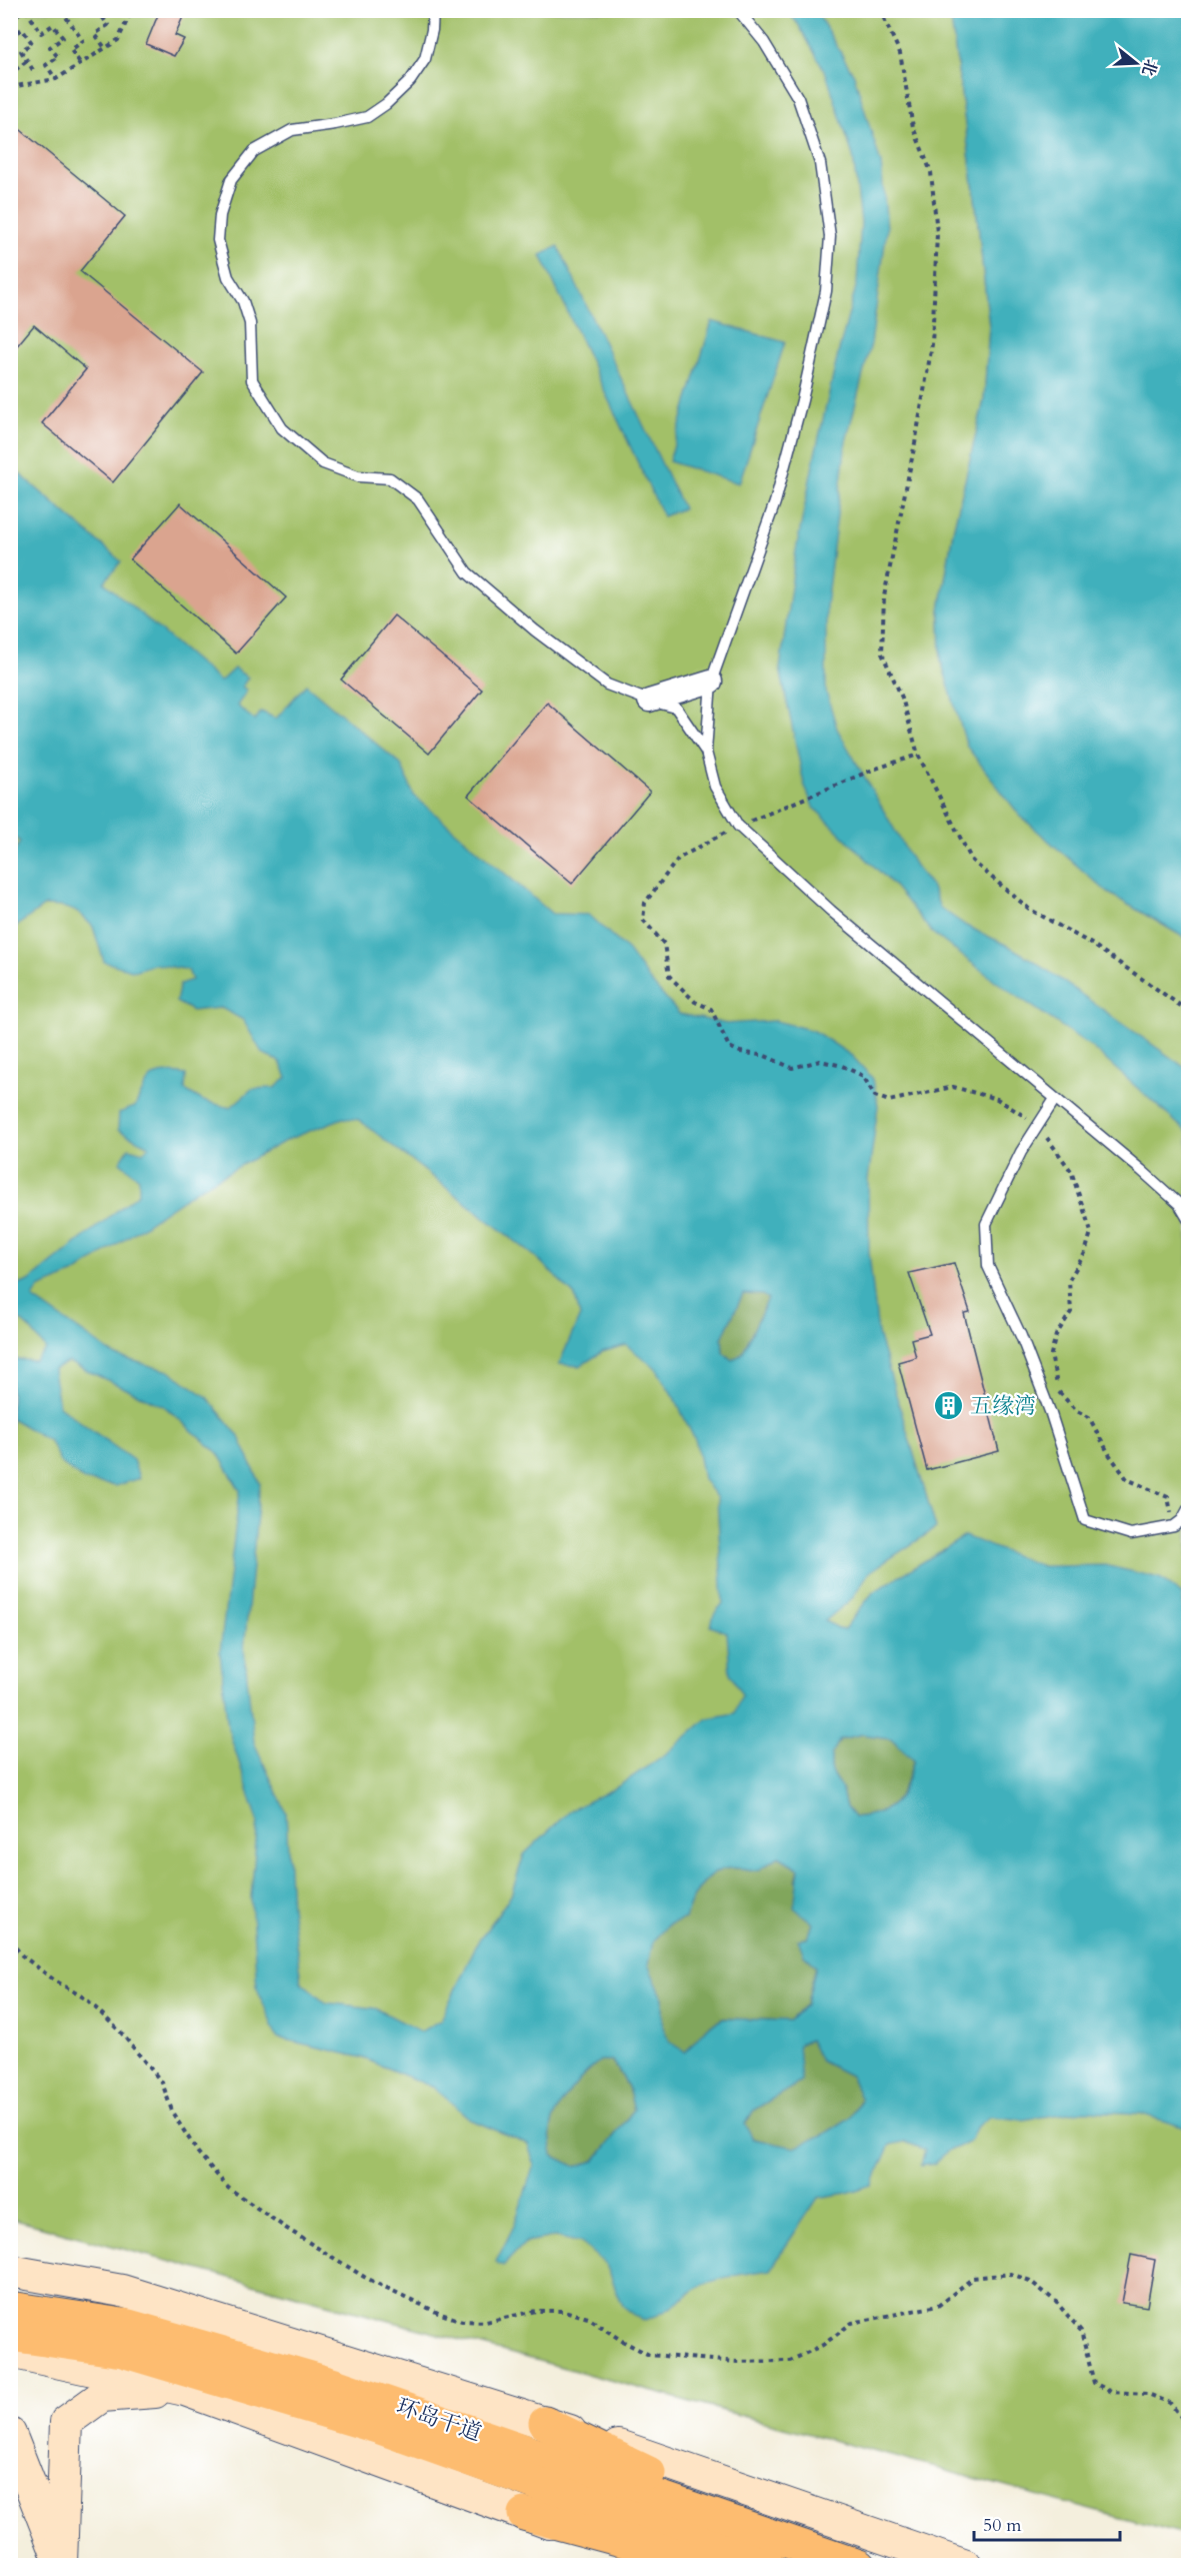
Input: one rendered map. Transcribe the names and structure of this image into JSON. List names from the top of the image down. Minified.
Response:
{"streets":{"highway":["环岛干道"]},"places":{"building":["五缘湾"]},"scale_bar":"50 m","north":"right"}
